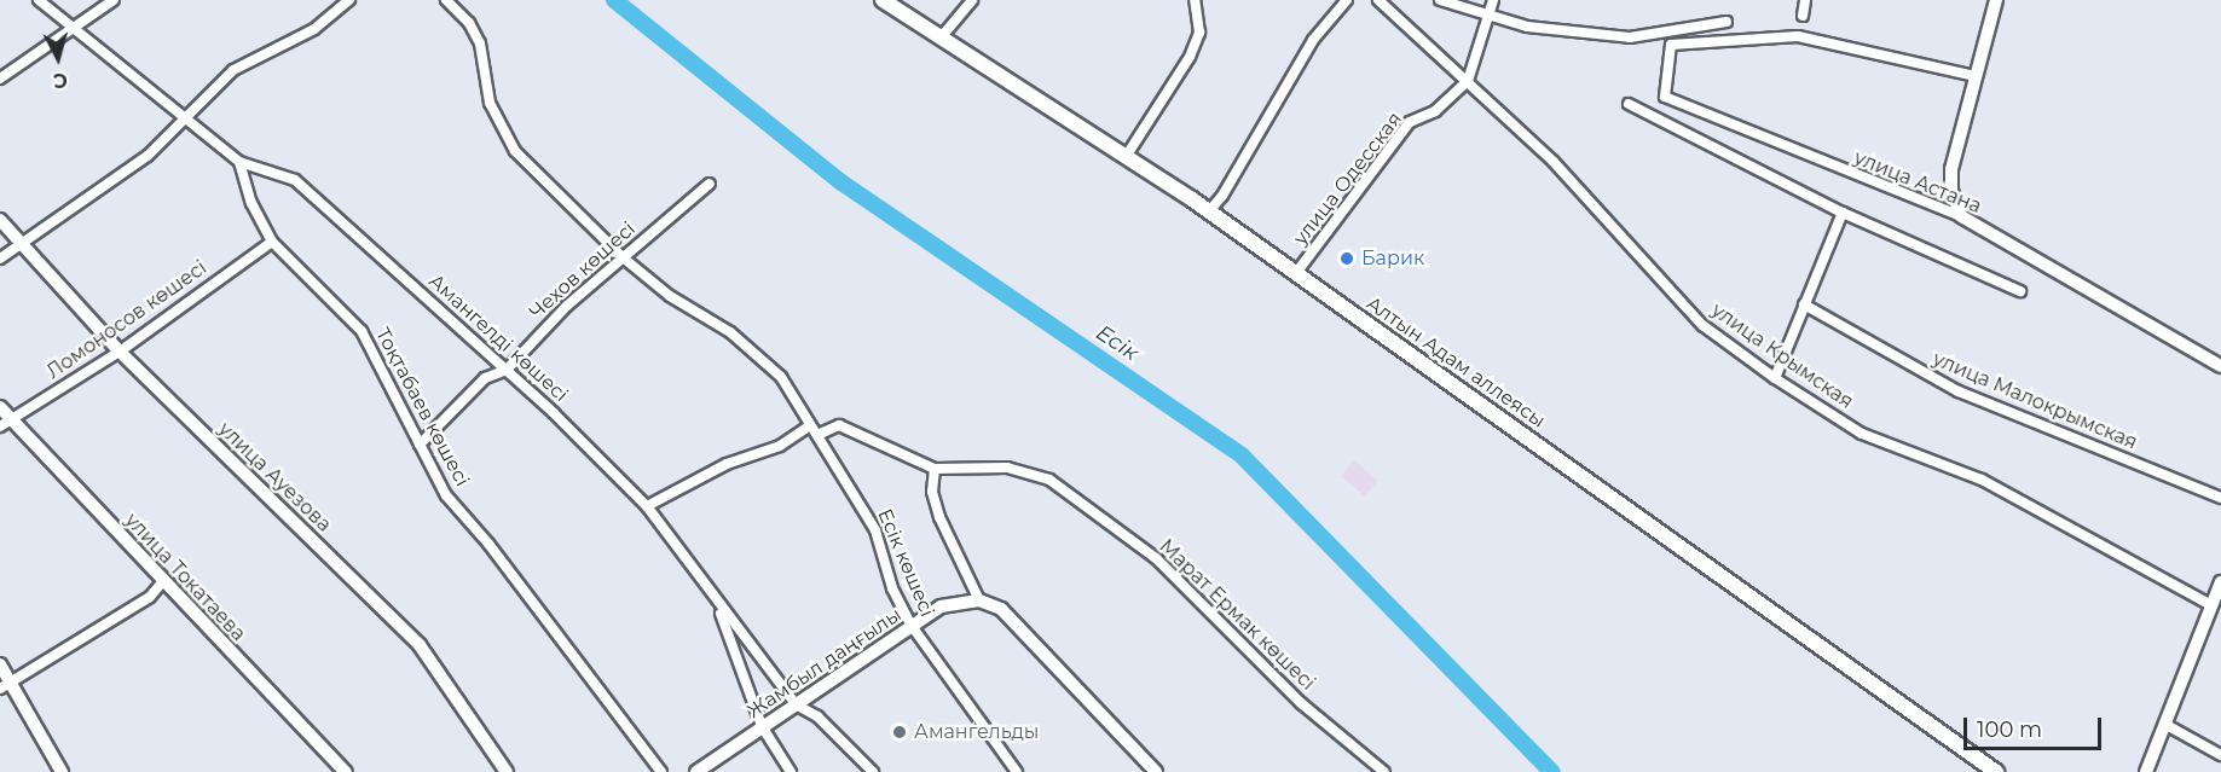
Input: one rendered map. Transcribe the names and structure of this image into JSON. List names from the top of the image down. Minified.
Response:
{"streets":{"main road":["Алтын Адам аллеясы"],"street":["улица Одесская","улица Астана","Чехов көшесі","Ломоносов көшесі","Амангелді көшесі","улица Крымская","улица Малокрымская","Тоқтабаев көшесі","улица Ауезова","Есік көшесі","улица Токатаева","Марат Ермак көшесі","Жамбыл даңғылы"]},"crossings":[["улица Одесская","улица Крымская"],["улица Одесская","Алтын Адам аллеясы"],["Чехов көшесі","Амангелді көшесі"],["Чехов көшесі","Тоқтабаев көшесі"],["Чехов көшесі","Есік көшесі"],["Ломоносов көшесі","Тоқтабаев көшесі"],["Ломоносов көшесі","улица Ауезова"],["Ломоносов көшесі","улица Токатаева"],["Амангелді көшесі","Тоқтабаев көшесі"],["Амангелді көшесі","Жамбыл даңғылы"],["Есік көшесі","Жамбыл даңғылы"]],"water":["Есік"],"places":["Барик","Амангельды"],"scale_bar":"100 m","north":"bottom"}
